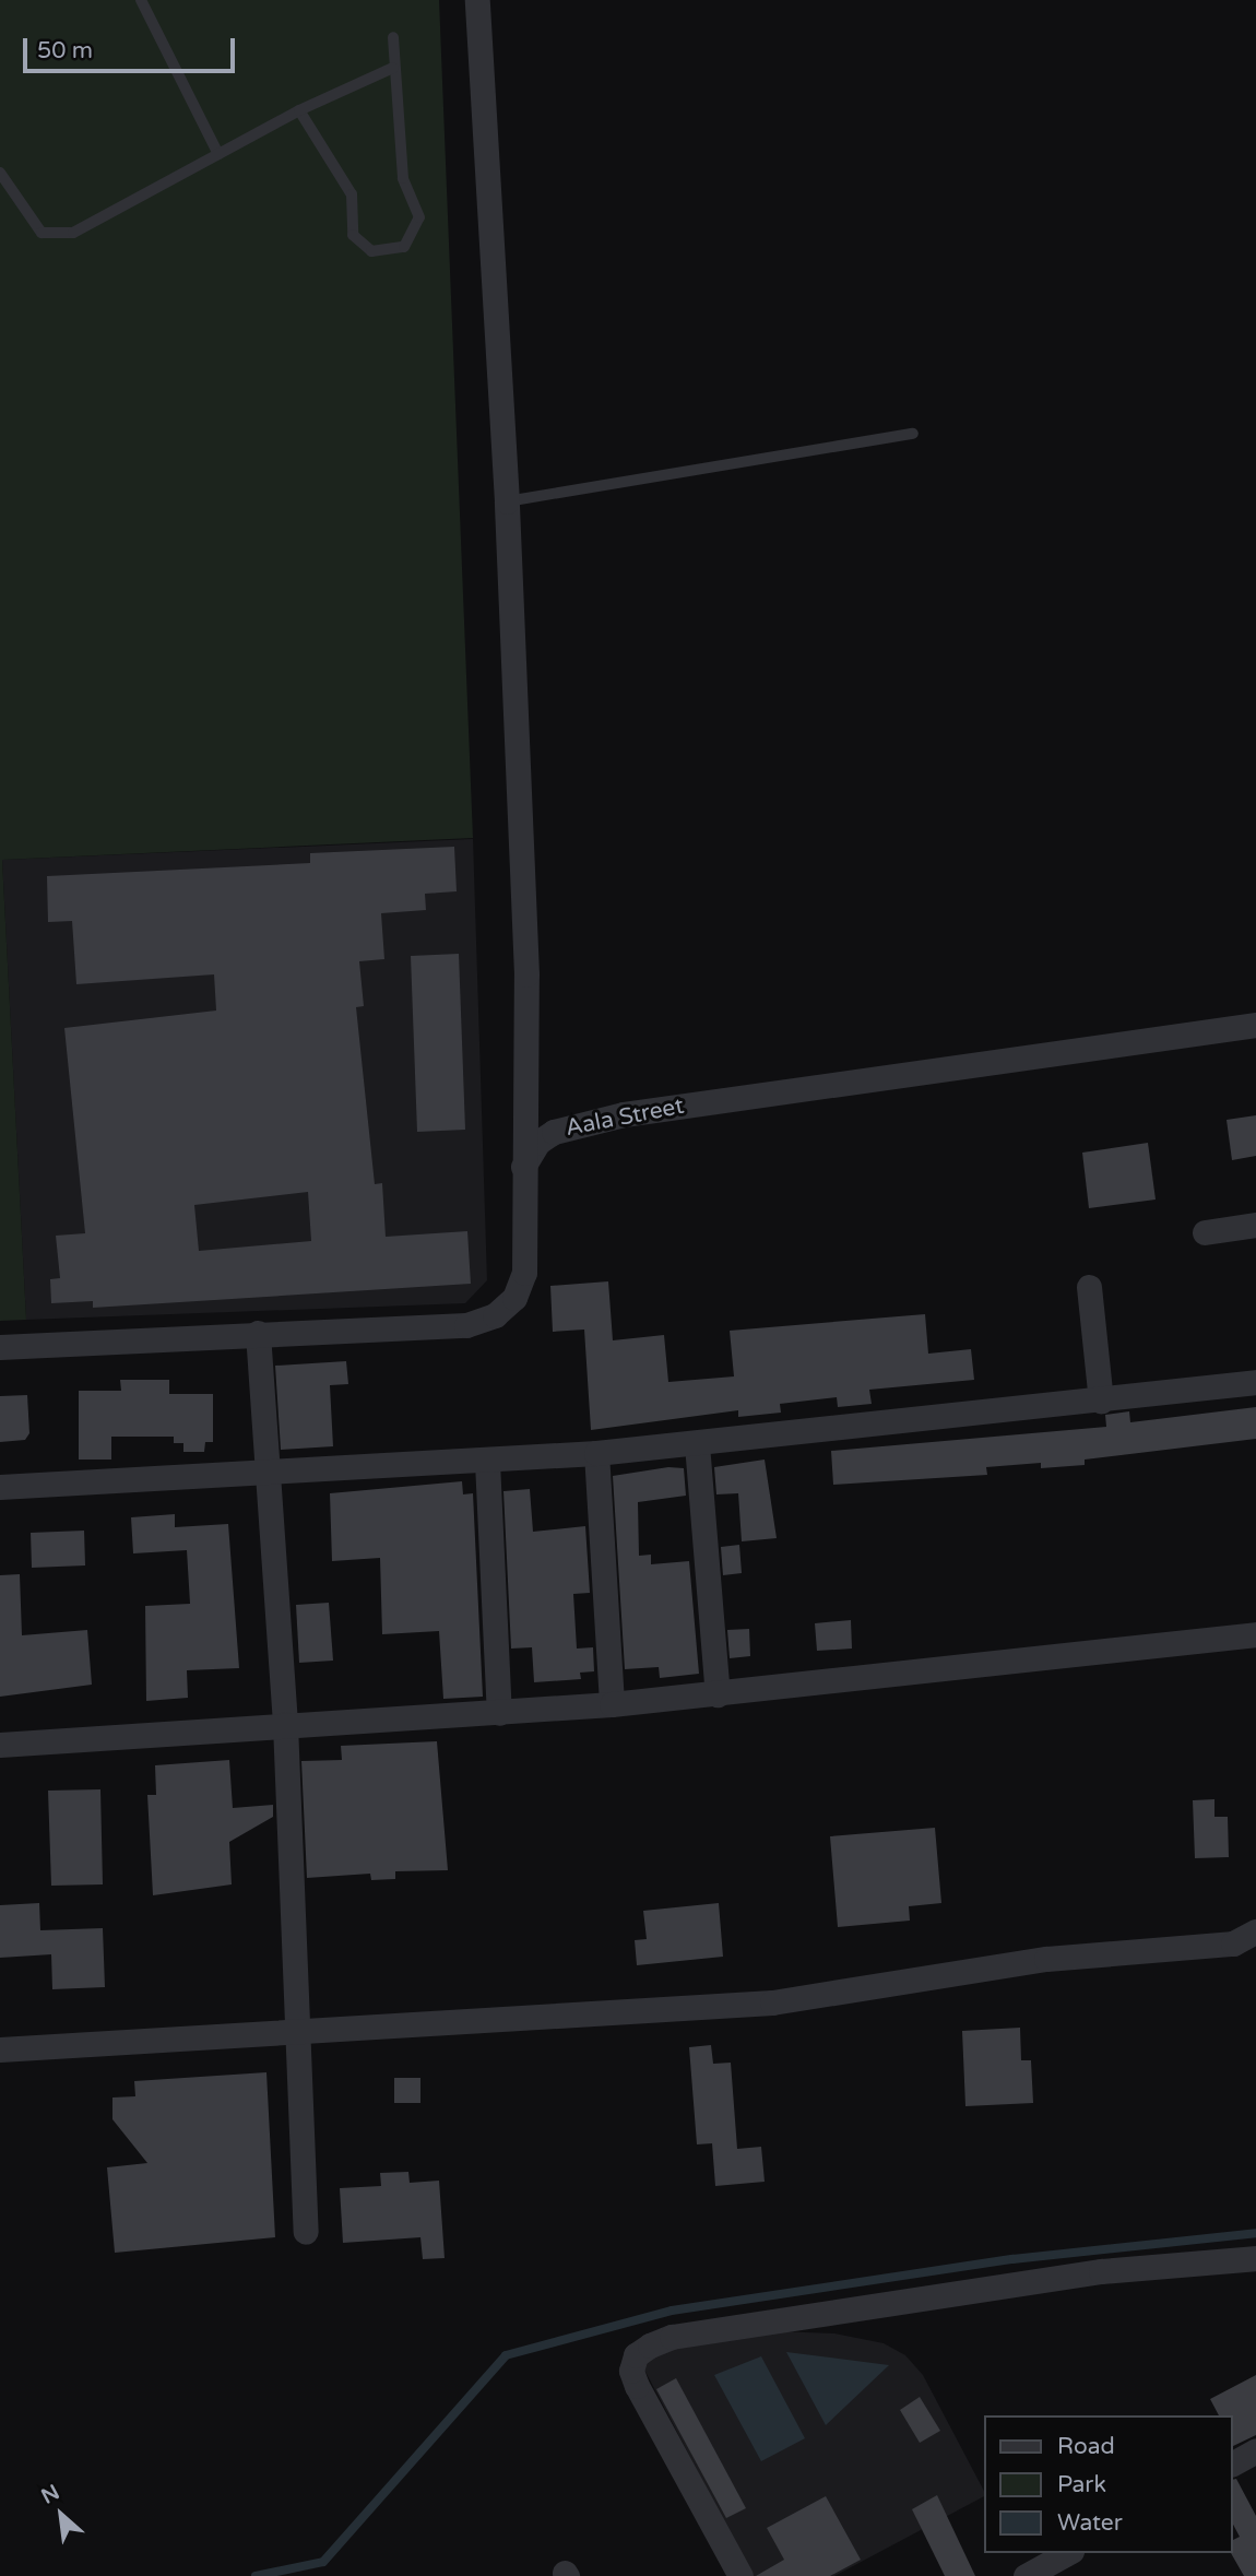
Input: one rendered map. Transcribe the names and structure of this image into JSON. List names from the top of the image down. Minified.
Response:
{"streets":{"street":["Aala Street"]},"legend":["Road","Park","Water"],"scale_bar":"50 m","north":"top left"}
